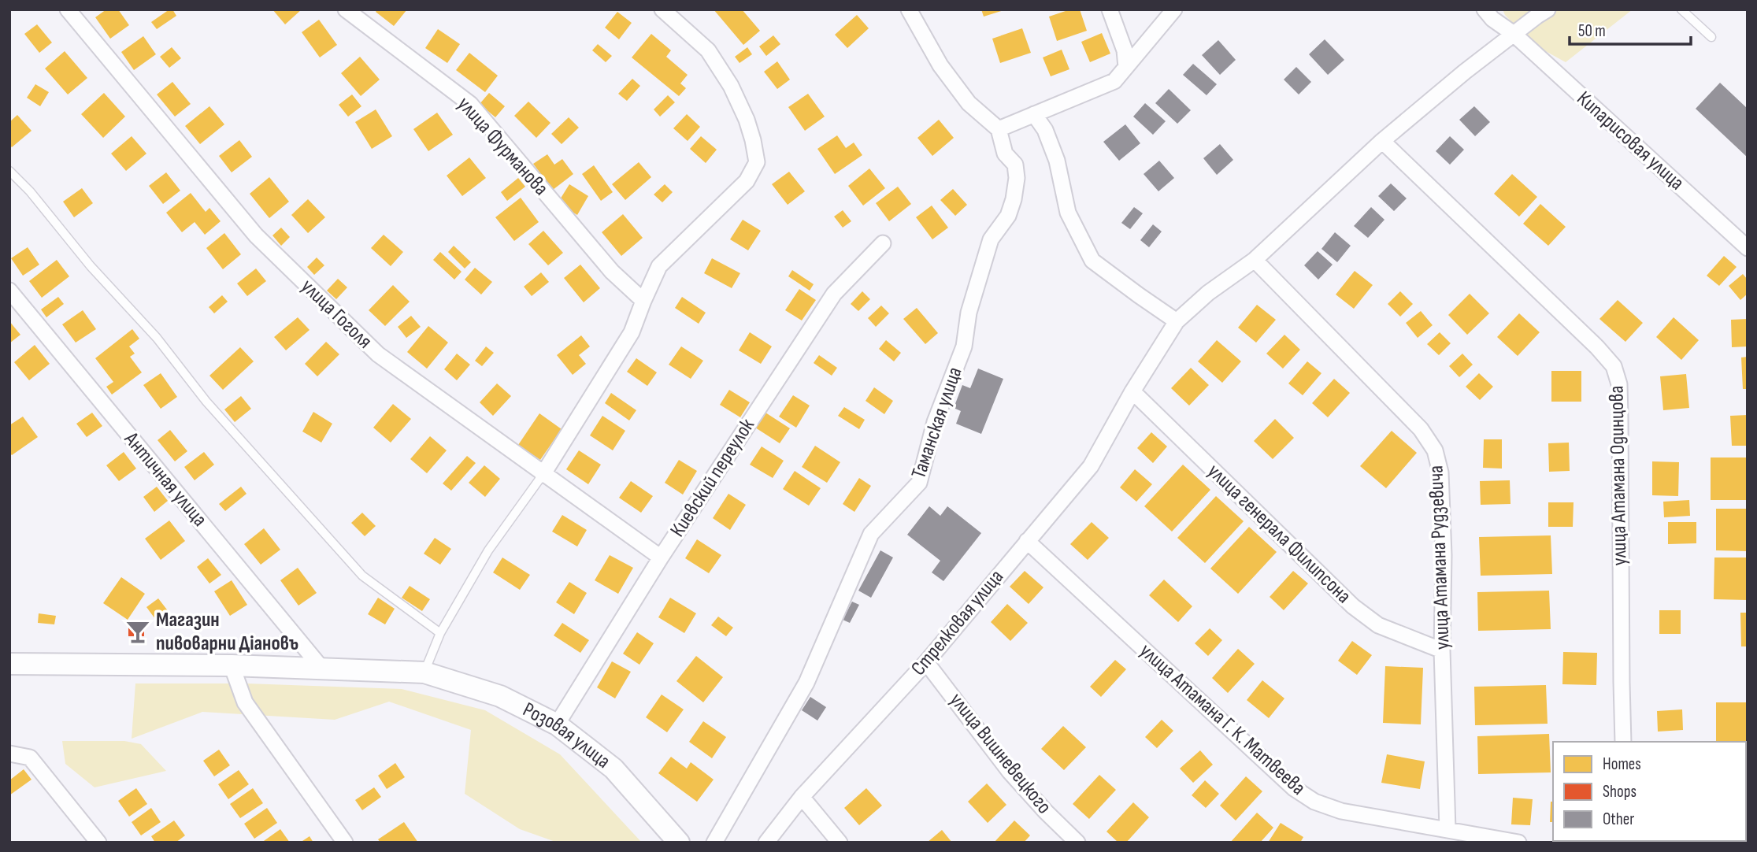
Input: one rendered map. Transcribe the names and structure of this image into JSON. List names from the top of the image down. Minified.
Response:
{"streets":{"main road":["Розовая улица"],"street":["Кипарисовая улица","улица Фурманова","улица Гоголя","Таманская улица","улица Атамана Одинцова","Киевский переулок","Античная улица","улица генерала Филипсона","улица Атамана Рудзевича","Стрелковая улица","улица Атамана Г. К. Матвеева","улица Вишневецкого"]},"crossings":[["Кипарисовая улица","Стрелковая улица"],["улица Гоголя","Киевский переулок"],["улица Атамана Одинцова","Стрелковая улица"],["Киевский переулок","Розовая улица"],["Античная улица","Розовая улица"],["улица генерала Филипсона","улица Атамана Рудзевича"],["улица генерала Филипсона","Стрелковая улица"],["улица Атамана Рудзевича","Стрелковая улица"],["улица Атамана Рудзевича","улица Атамана Г. К. Матвеева"],["Стрелковая улица","улица Атамана Г. К. Матвеева"],["Стрелковая улица","улица Вишневецкого"]],"places":{"bar":["Магазин пивоварни Дiановъ"]},"legend":["Homes","Shops","Other"],"scale_bar":"50 m"}
